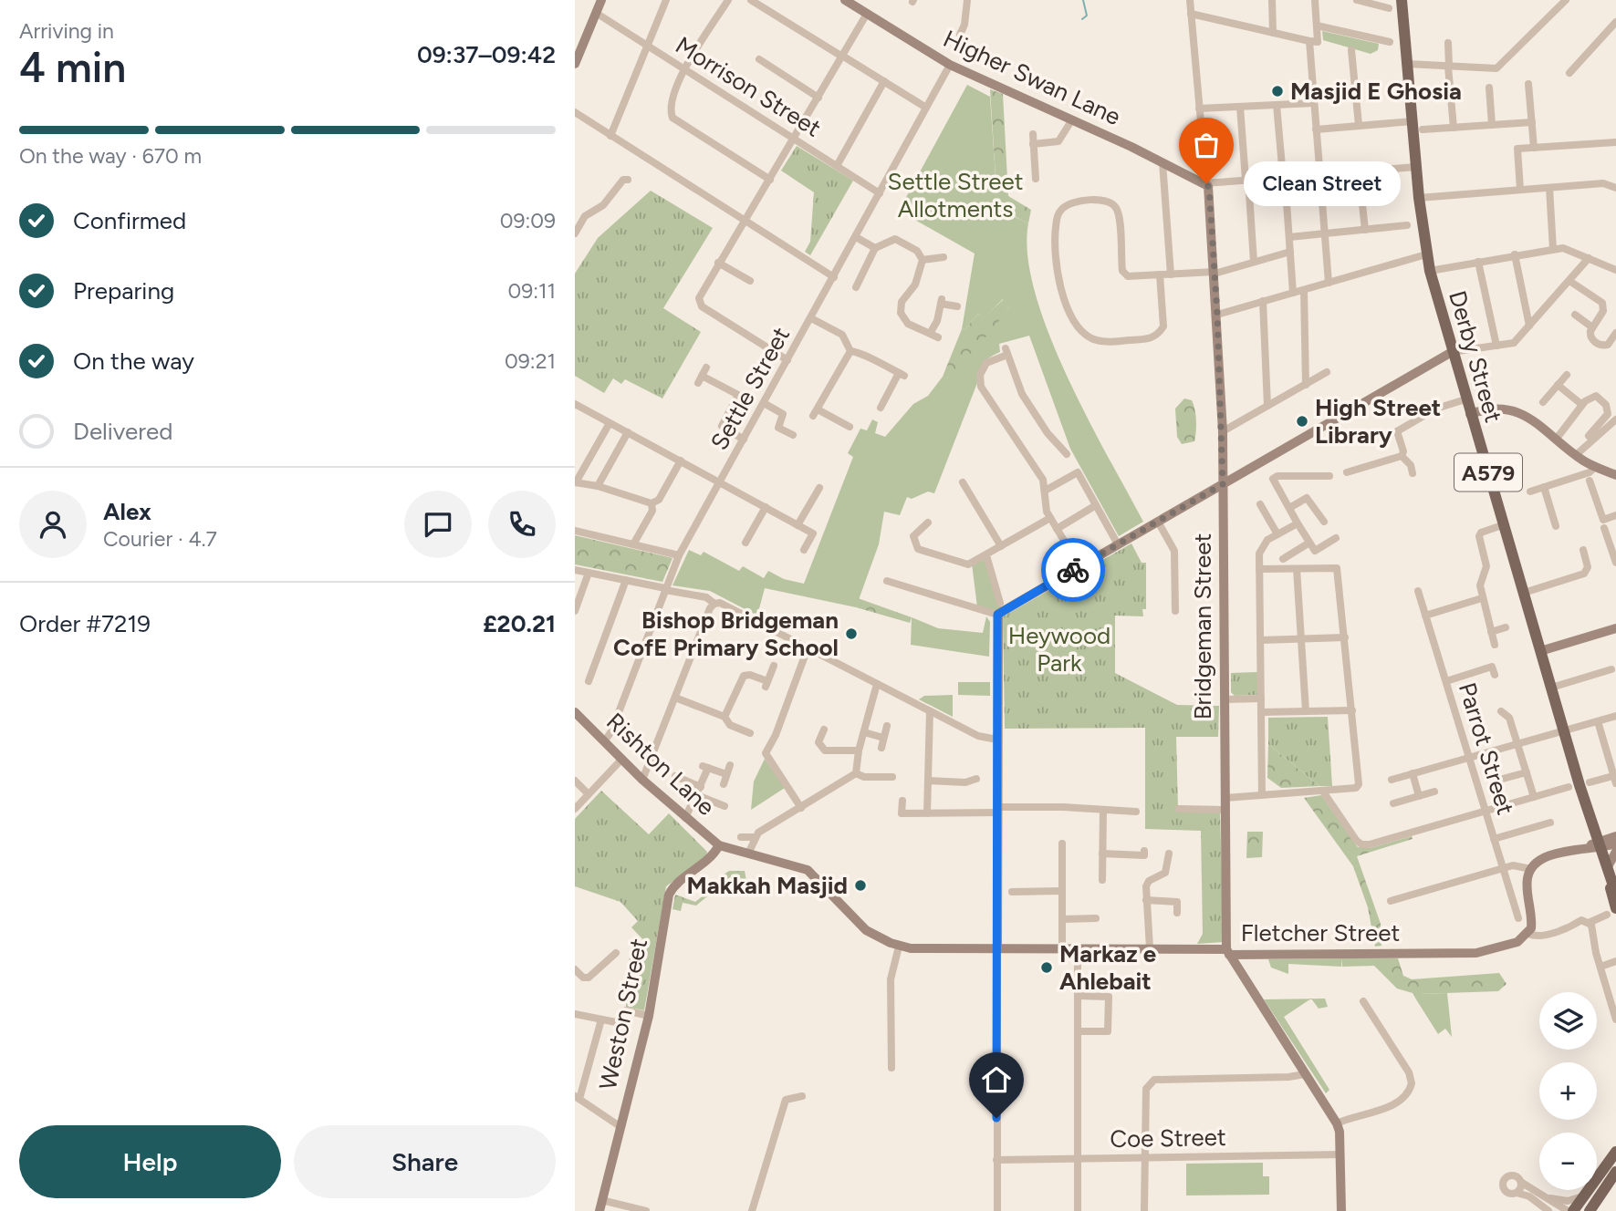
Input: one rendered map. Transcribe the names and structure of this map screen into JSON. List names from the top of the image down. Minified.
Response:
{"streets":{"main road":["Derby Street","A579"],"street":["Higher Swan Lane","Morrison Street","Settle Street","Bridgeman Street","Parrot Street","Rishton Lane","Fletcher Street","Weston Street","Coe Street"]},"crossings":[["Higher Swan Lane","Settle Street"],["Higher Swan Lane","Bridgeman Street"],["Morrison Street","Settle Street"],["Derby Street","A579"],["Settle Street","Rishton Lane"],["Bridgeman Street","Fletcher Street"],["Rishton Lane","Weston Street"]],"parks":["Settle Street Allotments","Heywood Park"],"places":["Masjid E Ghosia","Clean Street","High Street Library","Bishop Bridgeman CofE Primary School","Makkah Masjid","Markaz e Ahlebait"],"page":{"heading":["4 min","Arriving in","09:37–09:42"],"panel":["Alex","Courier · 4.7","Order #7219","£20.21"],"bar":"On the way · 670 m","bubble":"Clean Street","list":[["Confirmed","09:09"],["Preparing","09:11"],["On the way","09:21"],"Delivered"],"map_buttons":["+","−"],"buttons":["Help","Share"]}}
